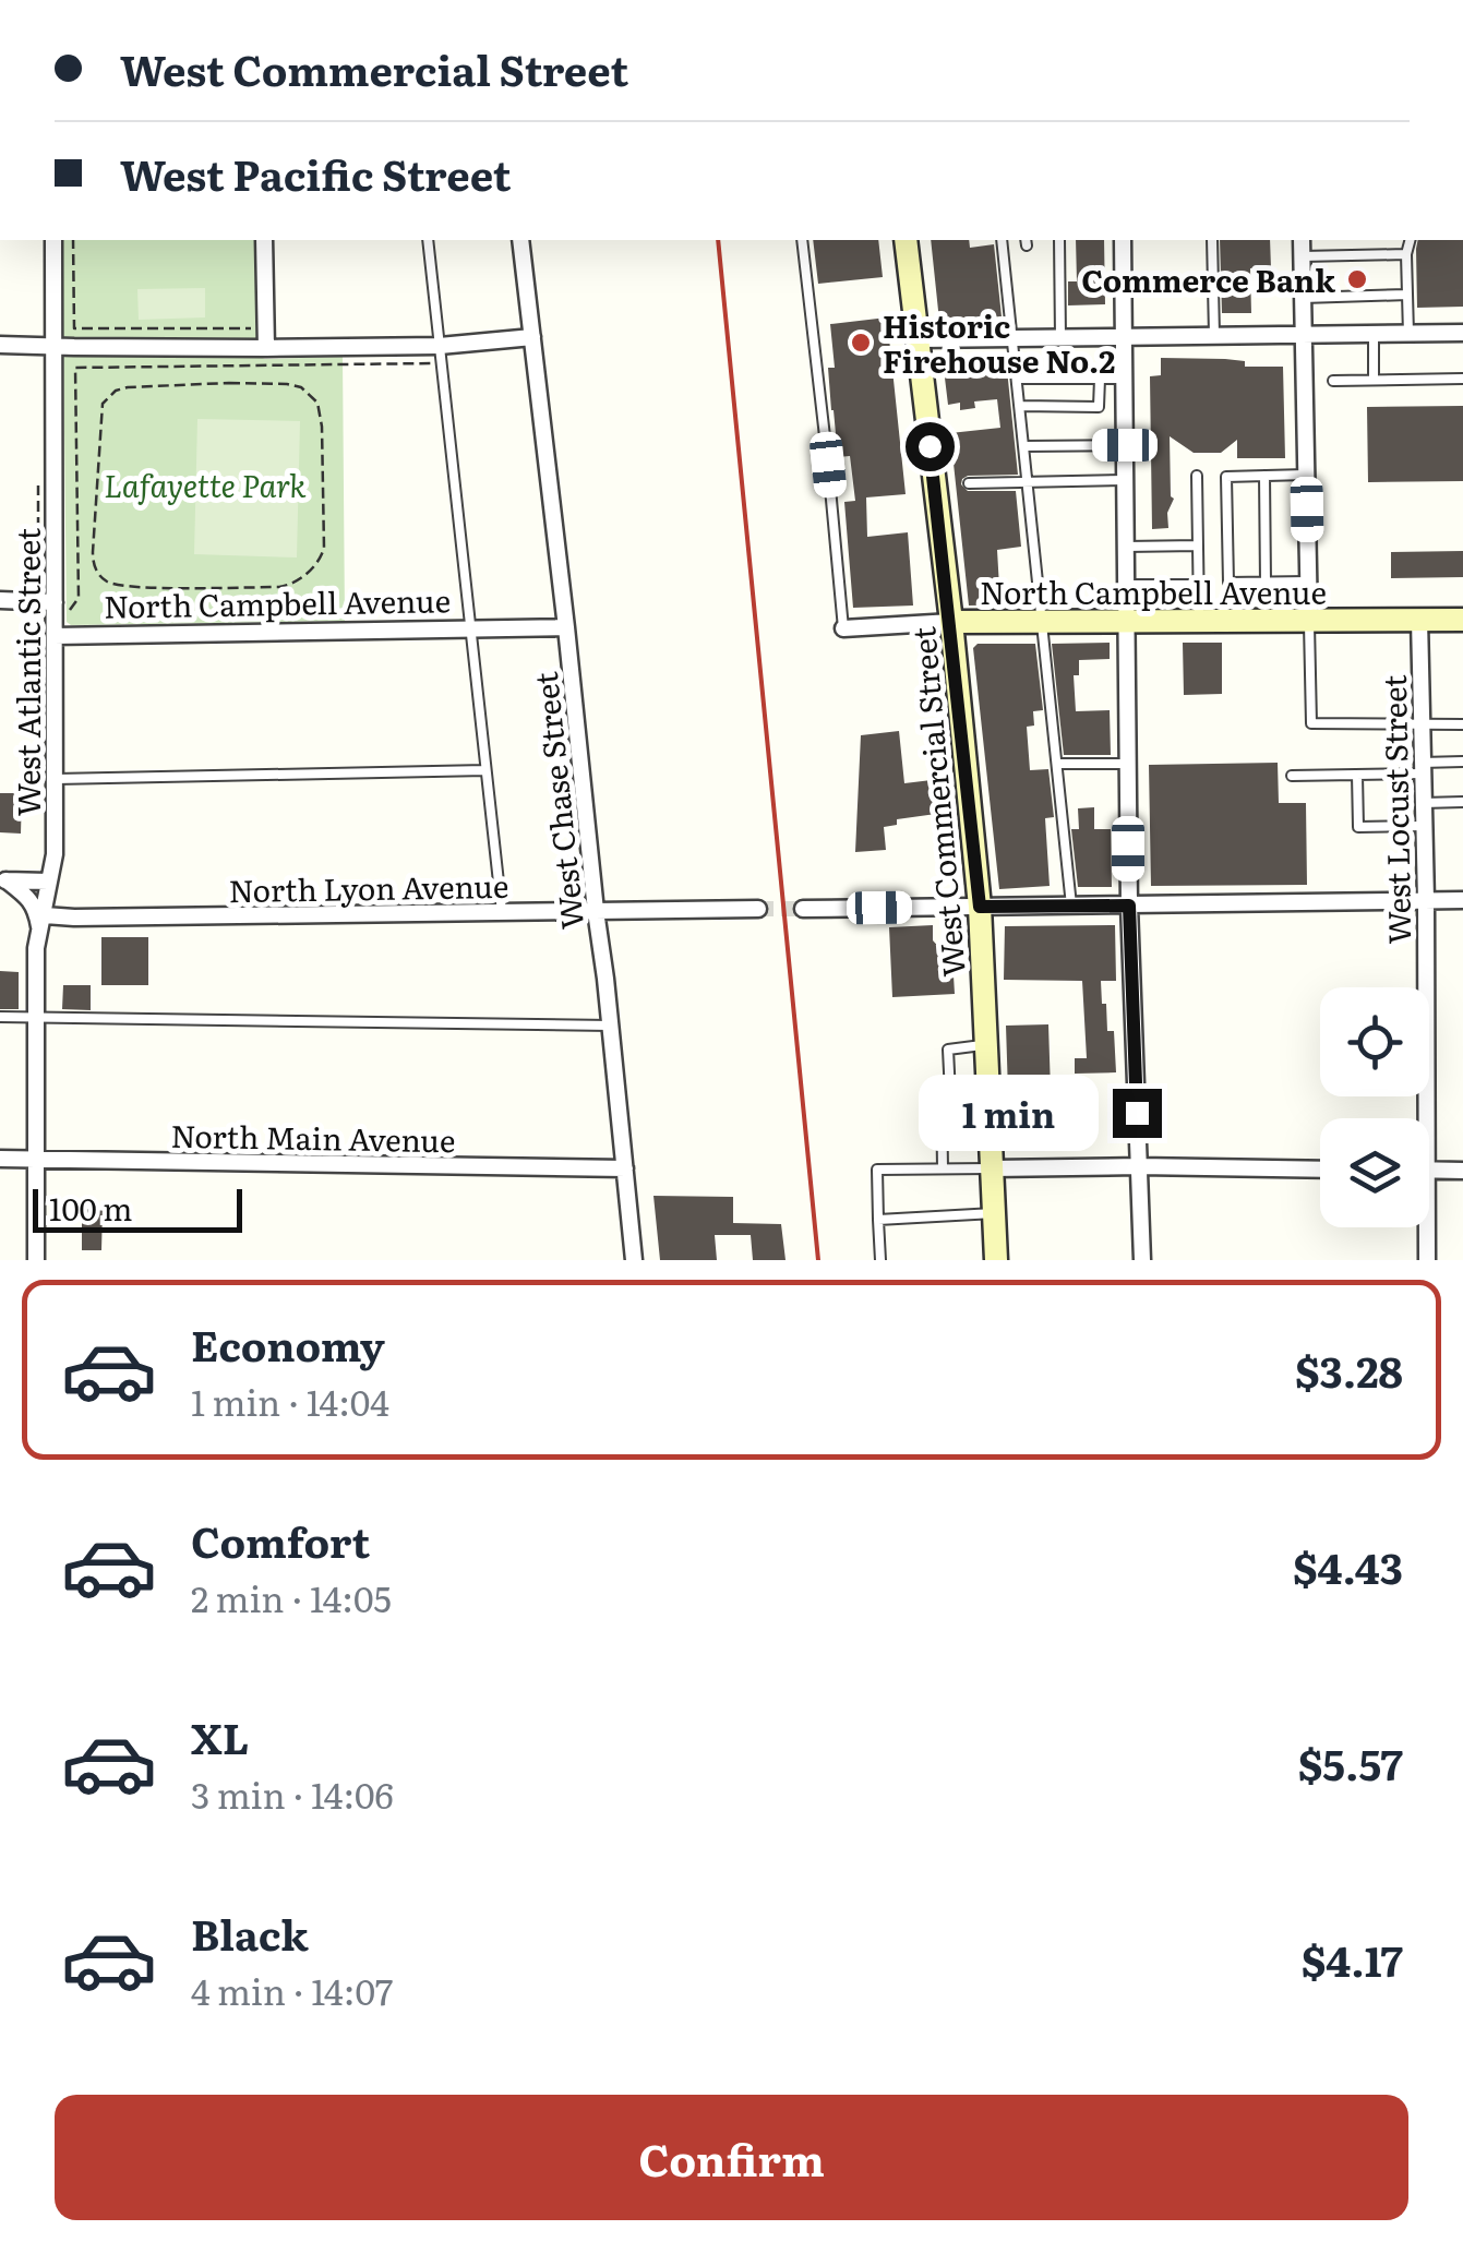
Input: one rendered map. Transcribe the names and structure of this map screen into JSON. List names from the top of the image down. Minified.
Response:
{"streets":{"street":["North Campbell Avenue","West Atlantic Street","West Chase Street","West Commercial Street","West Locust Street","North Lyon Avenue","North Main Avenue"]},"crossings":[["North Campbell Avenue","West Atlantic Street"],["North Campbell Avenue","West Chase Street"],["North Campbell Avenue","West Commercial Street"],["North Campbell Avenue","West Locust Street"],["West Atlantic Street","North Lyon Avenue"],["West Atlantic Street","North Main Avenue"],["West Chase Street","North Lyon Avenue"],["West Chase Street","North Main Avenue"]],"parks":["Lafayette Park"],"places":["Commerce Bank","Historic Firehouse No.2"],"scale_bar":"100 m","page":{"banner":["West Commercial Street","West Pacific Street"],"bubble":"1 min","scale":"100 m","list":[{"name":"Economy","note":"1 min · 14:04","value":"$3.28"},{"name":"Comfort","note":"2 min · 14:05","value":"$4.43"},{"name":"XL","note":"3 min · 14:06","value":"$5.57"},{"name":"Black","note":"4 min · 14:07","value":"$4.17"}],"buttons":"Confirm"}}
